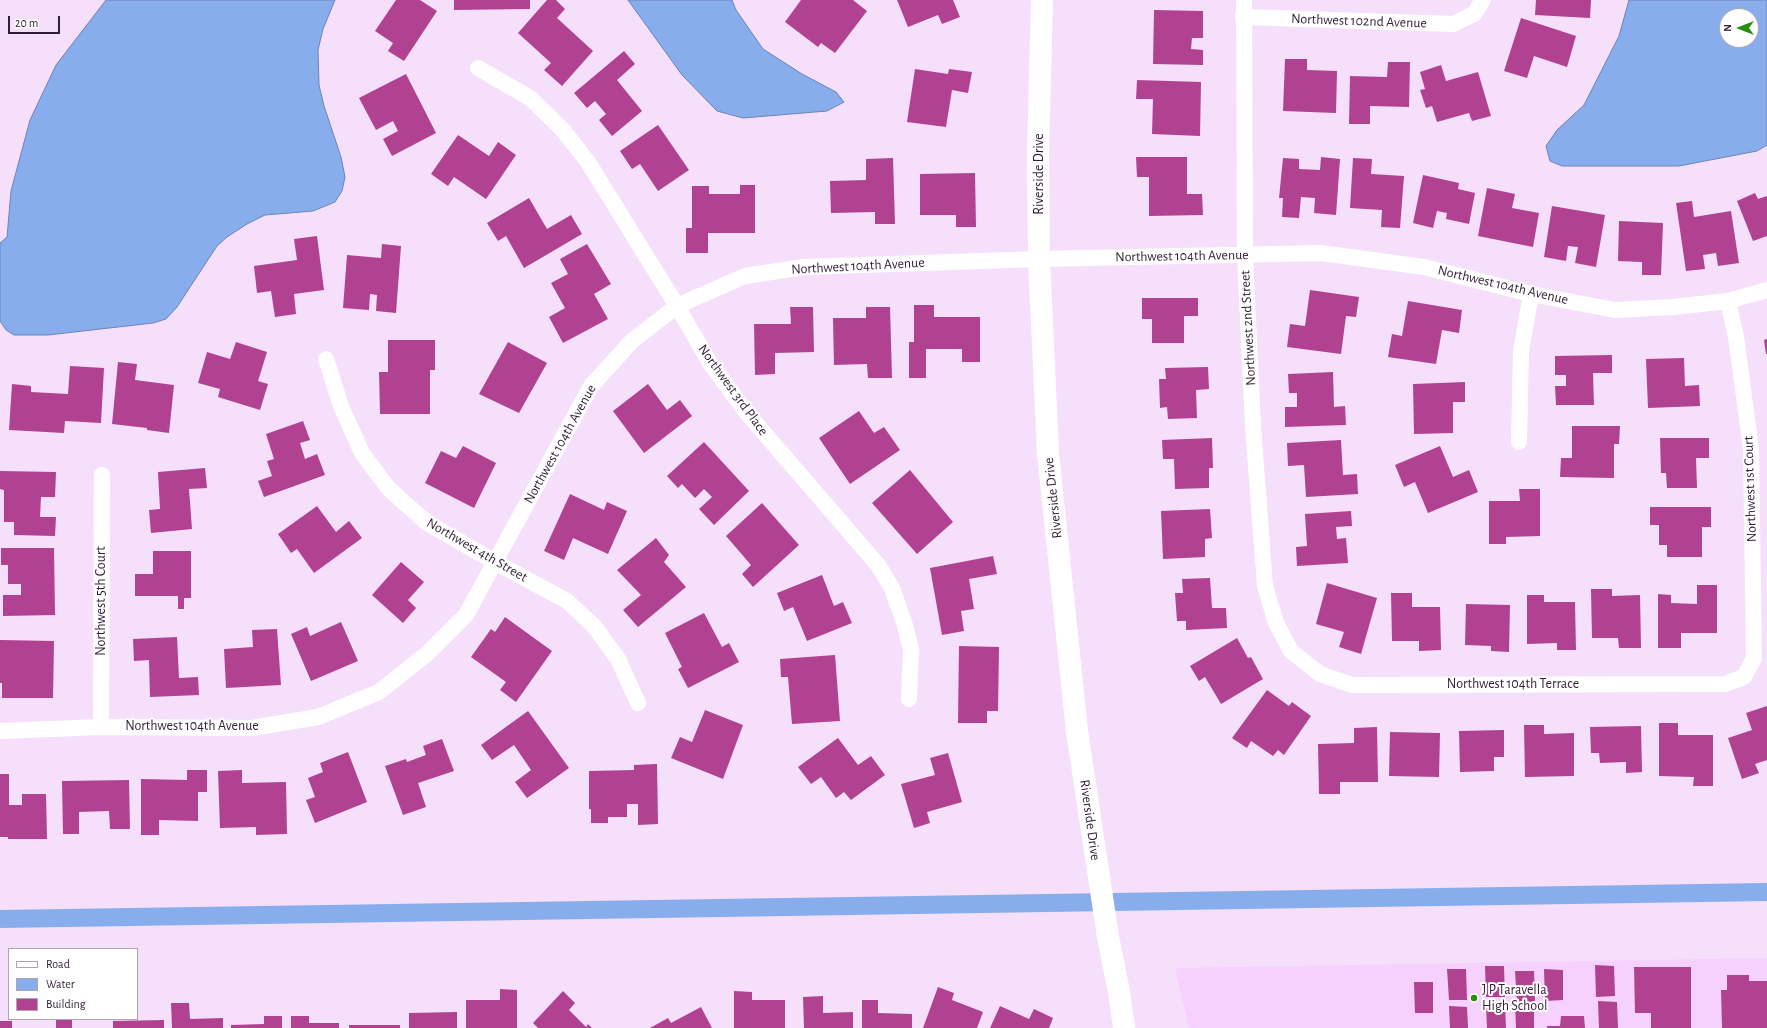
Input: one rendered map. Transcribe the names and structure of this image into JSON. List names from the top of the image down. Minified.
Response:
{"streets":{"street":["Northwest 102nd Avenue","Riverside Drive","Northwest 104th Avenue","Northwest 2nd Street","Northwest 3rd Place","Northwest 1st Court","Northwest 4th Street","Northwest 5th Court","Northwest 104th Terrace"]},"crossings":[["Northwest 102nd Avenue","Northwest 2nd Street"],["Riverside Drive","Northwest 104th Avenue"],["Northwest 104th Avenue","Northwest 2nd Street"],["Northwest 104th Avenue","Northwest 3rd Place"],["Northwest 104th Avenue","Northwest 1st Court"],["Northwest 104th Avenue","Northwest 4th Street"],["Northwest 104th Avenue","Northwest 5th Court"],["Northwest 2nd Street","Northwest 104th Terrace"],["Northwest 1st Court","Northwest 104th Terrace"]],"places":["J P Taravella High School"],"legend":["Road","Water","Building"],"scale_bar":"20 m","north":"left"}
